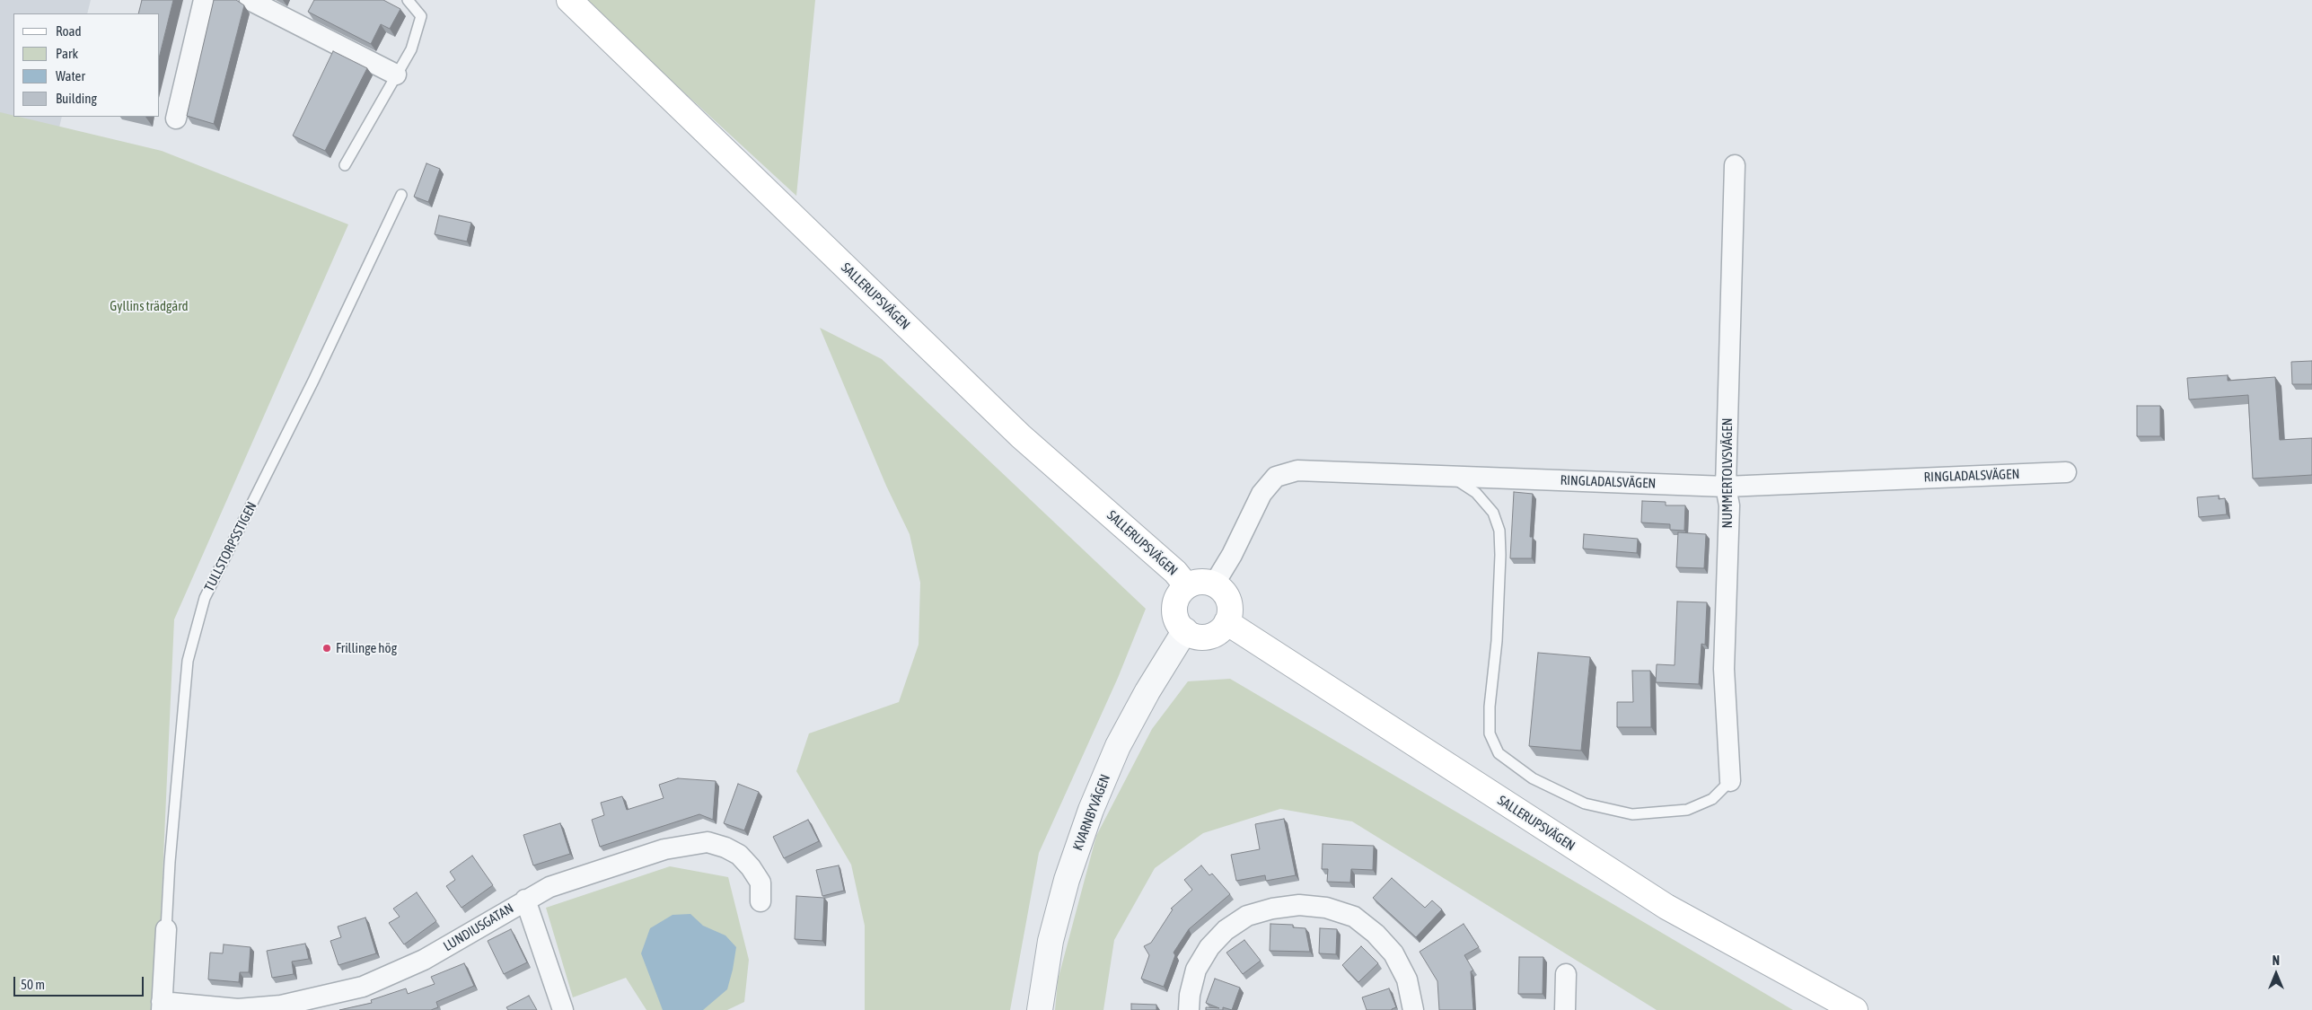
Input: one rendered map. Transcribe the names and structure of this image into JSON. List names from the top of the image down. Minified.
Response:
{"streets":{"main road":["SALLERUPSVÄGEN"],"street":["NUMMERTOLVSVÄGEN","RINGLADALSVÄGEN","KVARNBYVÄGEN","LUNDIUSGATAN"],"lane":["TULLSTORPSSTIGEN"]},"crossings":[["SALLERUPSVÄGEN","RINGLADALSVÄGEN"],["SALLERUPSVÄGEN","KVARNBYVÄGEN"],["NUMMERTOLVSVÄGEN","RINGLADALSVÄGEN"],["RINGLADALSVÄGEN","KVARNBYVÄGEN"]],"parks":["Gyllins trädgård"],"places":["Frillinge hög"],"legend":["Road","Park","Water","Building"],"scale_bar":"50 m","north":"top"}
